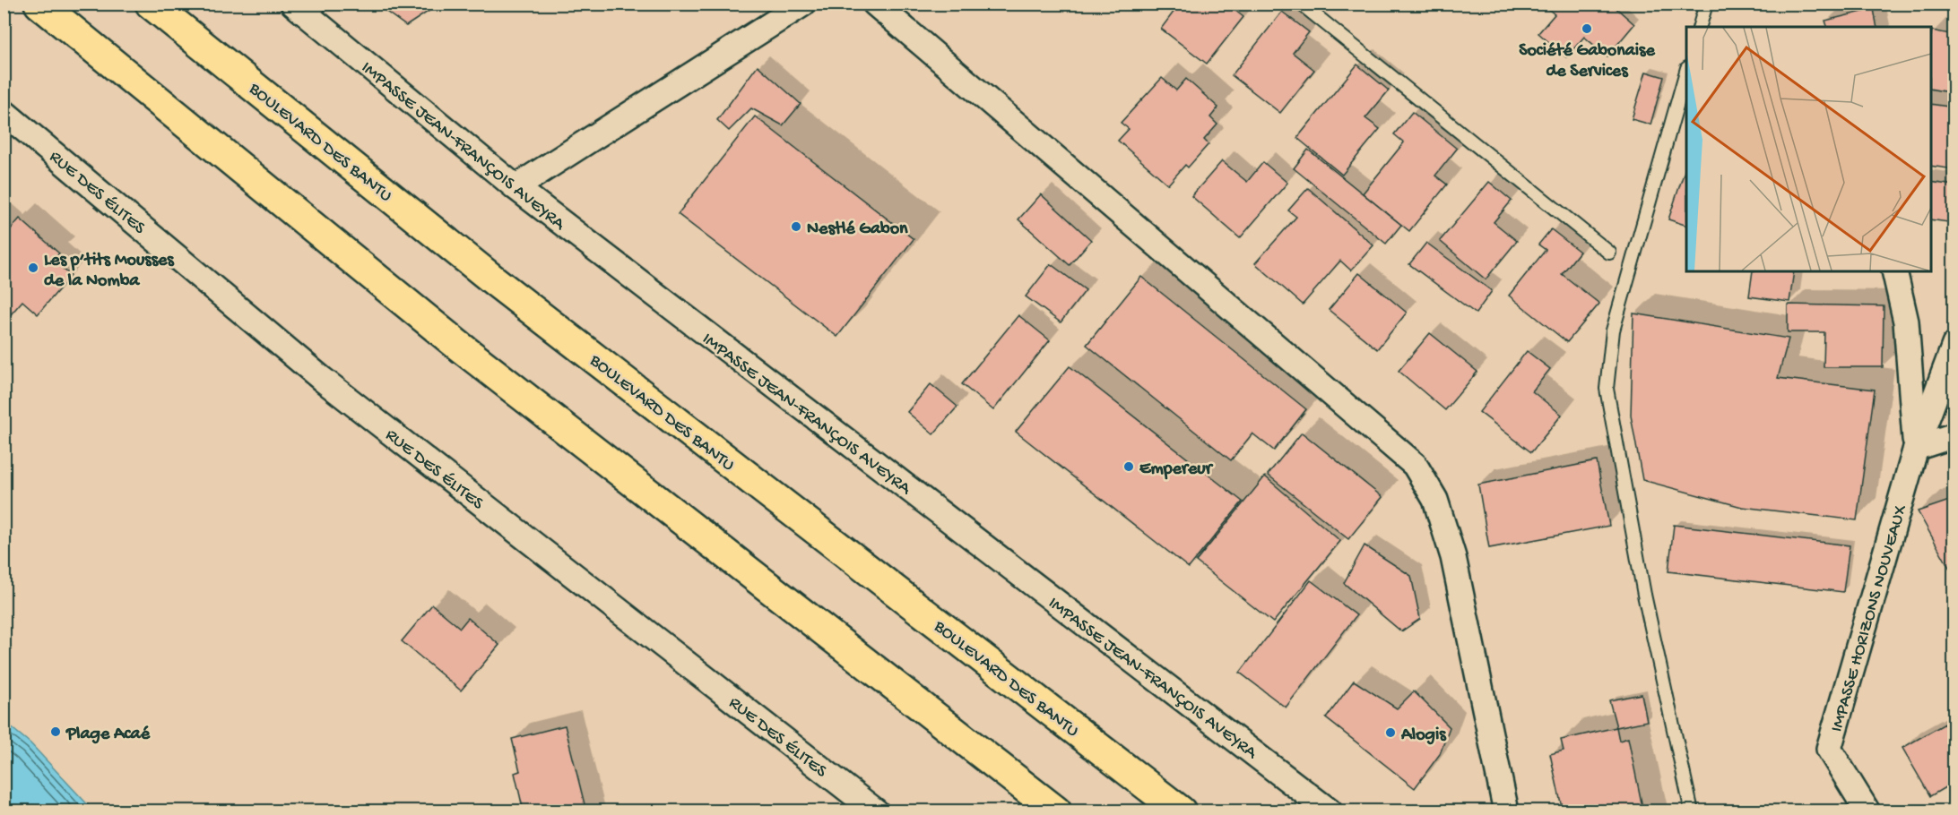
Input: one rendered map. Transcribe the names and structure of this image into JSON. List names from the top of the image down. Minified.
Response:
{"streets":{"highway":["BOULEVARD DES BANTU"],"street":["IMPASSE JEAN-FRANÇOIS AVEYRA","RUE DES ÉLITES","IMPASSE HORIZONS NOUVEAUX"]},"places":["Société Gabonaise de Services","Nestlé Gabon","Les p’tits Mousses de la Nomba","Empereur","Plage Acaé","Alogis"]}
